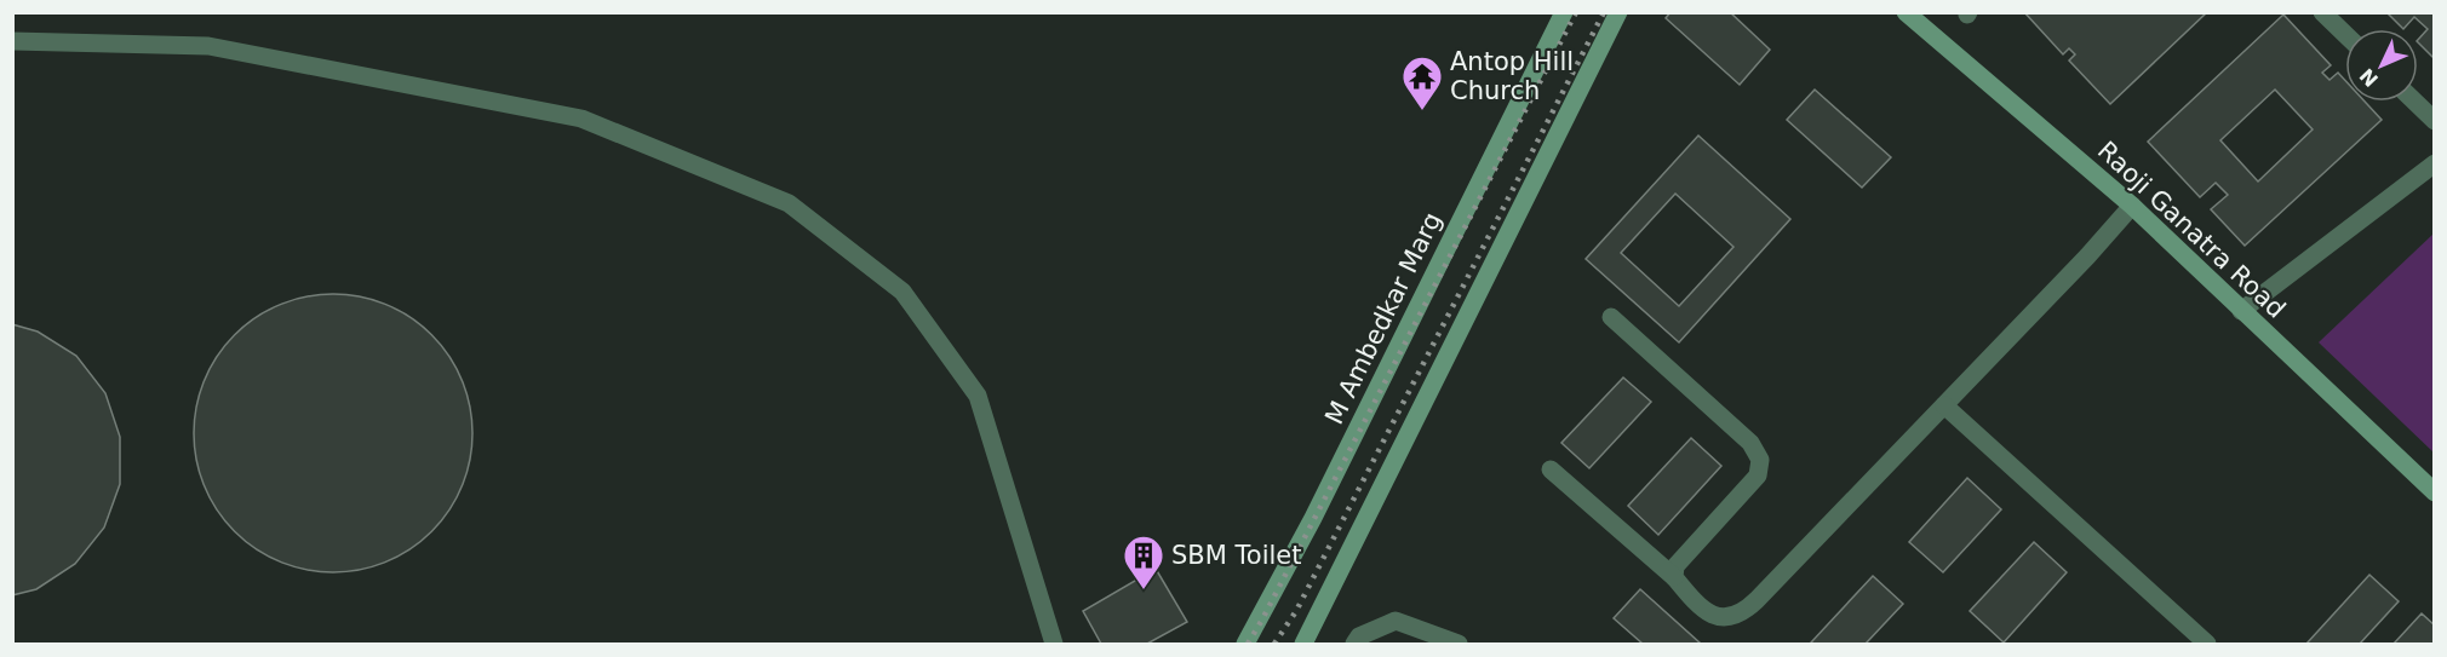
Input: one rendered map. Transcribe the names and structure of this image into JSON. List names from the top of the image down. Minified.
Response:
{"streets":{"main road":["Raoji Ganatra Road","M Ambedkar Marg"]},"places":{"temple":["Antop Hill Church"],"building":["SBM Toilet"]},"north":"bottom left"}
